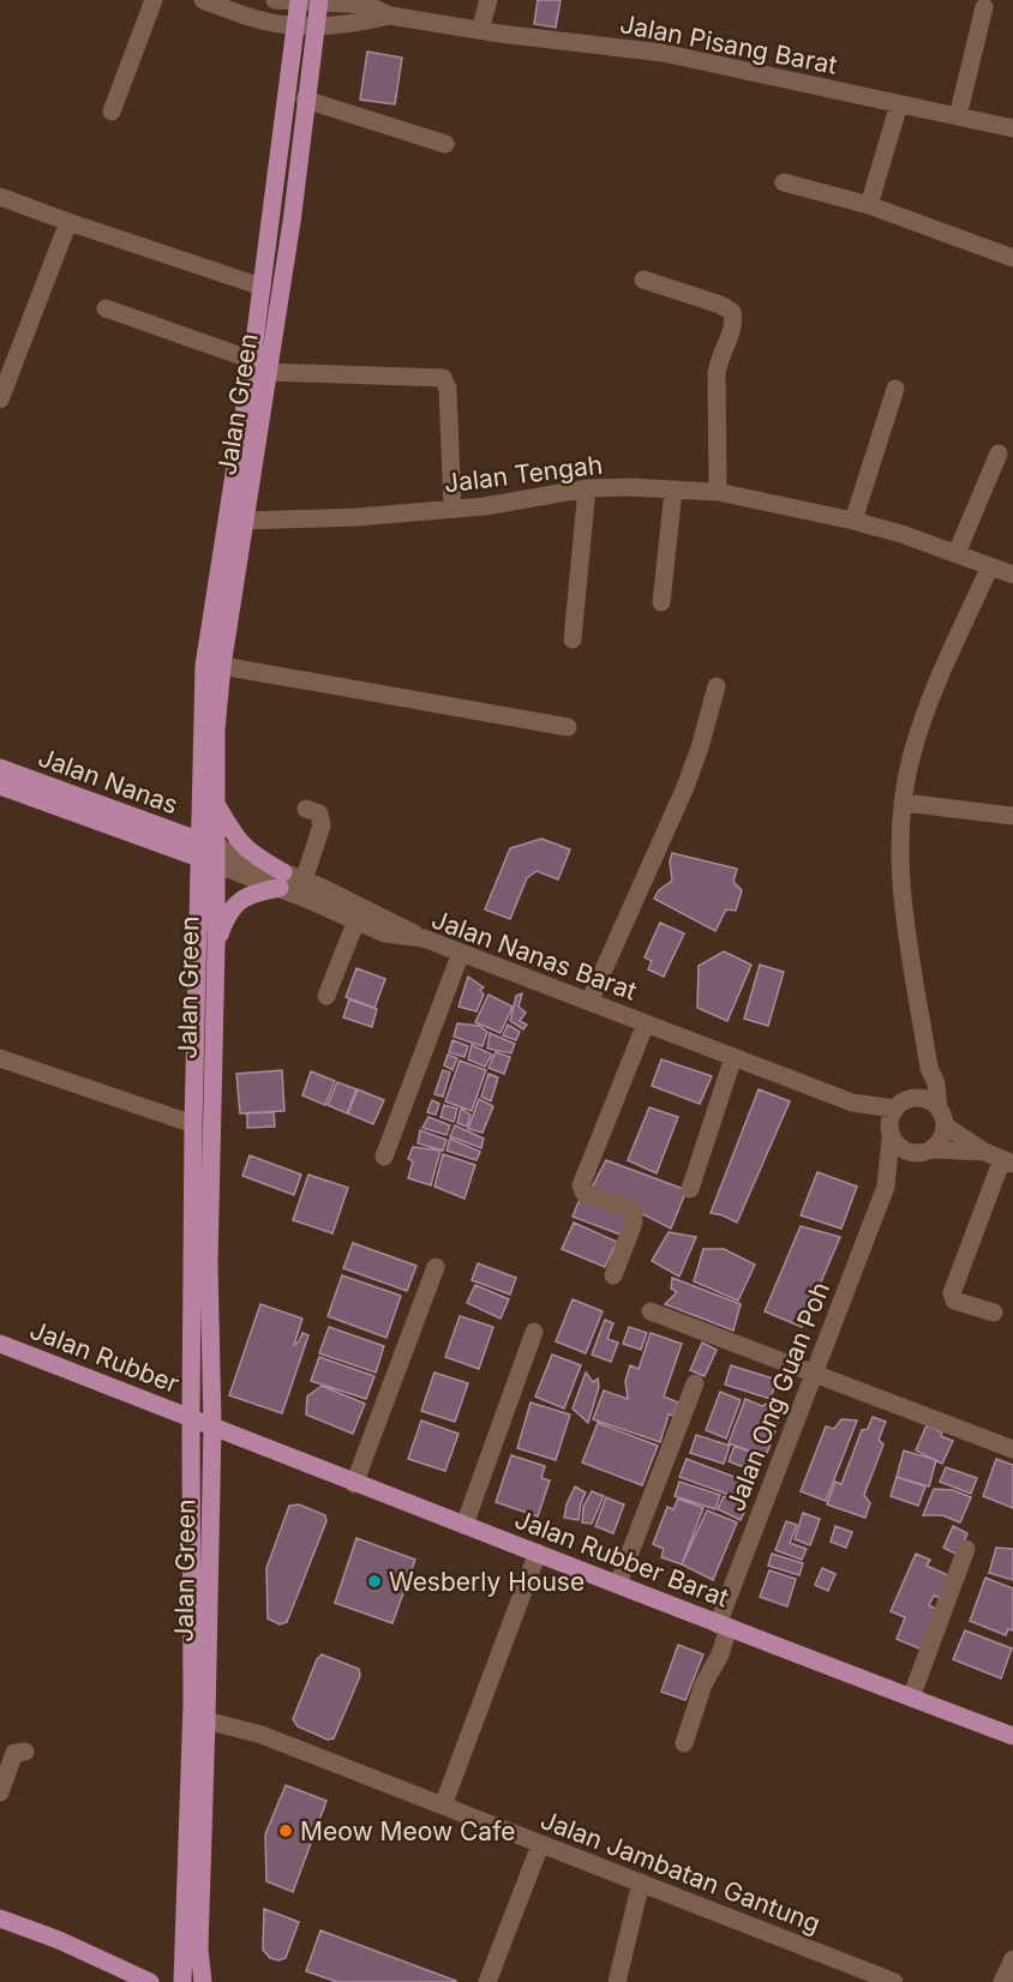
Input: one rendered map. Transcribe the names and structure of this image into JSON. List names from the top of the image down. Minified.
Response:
{"streets":{"main road":["Jalan Green","Jalan Nanas","Jalan Rubber","Jalan Rubber Barat"],"street":["Jalan Pisang Barat","Jalan Tengah","Jalan Nanas Barat","Jalan Ong Guan Poh","Jalan Jambatan Gantung"]},"crossings":[["Jalan Green","Jalan Tengah"],["Jalan Green","Jalan Nanas"],["Jalan Green","Jalan Rubber"],["Jalan Green","Jalan Rubber Barat"],["Jalan Green","Jalan Jambatan Gantung"],["Jalan Nanas Barat","Jalan Ong Guan Poh"],["Jalan Rubber","Jalan Rubber Barat"],["Jalan Ong Guan Poh","Jalan Rubber Barat"]],"places":["Wesberly House","Meow Meow Cafe"]}
